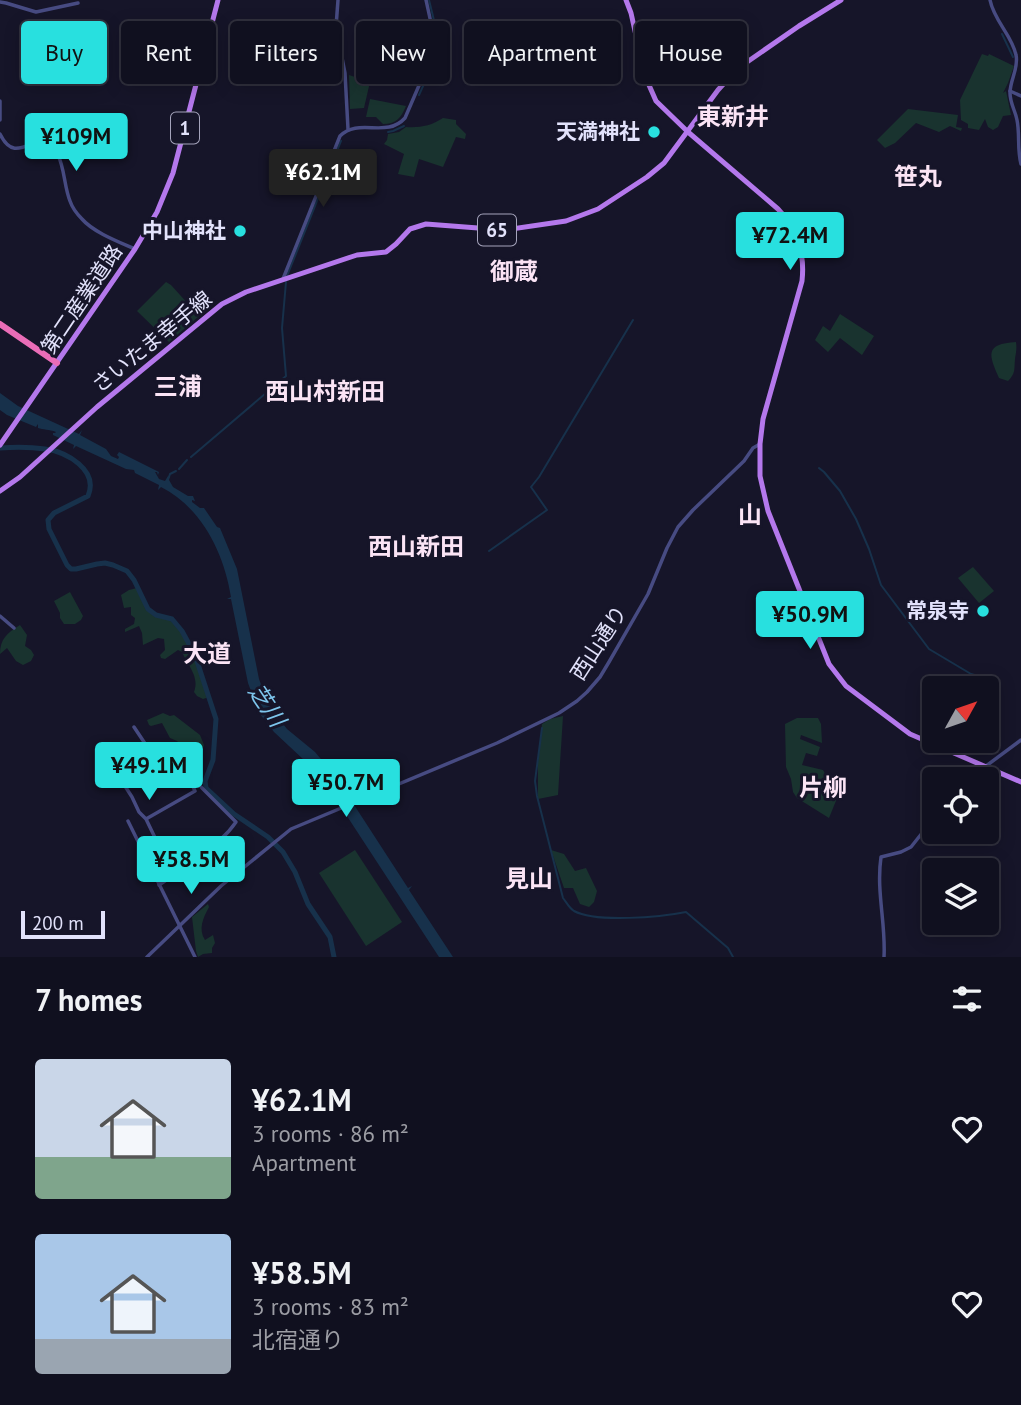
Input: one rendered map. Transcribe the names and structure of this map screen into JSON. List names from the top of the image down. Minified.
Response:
{"streets":{"main road":["1","65","第二産業道路","さいたま幸手線"],"street":["西山通り"]},"districts":["東新井","笹丸","御蔵","三浦","西山村新田","山","西山新田","大道","片柳","見山"],"water":["芝川"],"places":["天満神社","中山神社","常泉寺"],"scale_bar":"200 m","north":"top right","page":{"chip":["Buy","Rent","Filters","New","Apartment","House"],"price":["¥109M","¥62.1M","¥72.4M","¥50.9M","¥49.1M","¥50.7M","¥58.5M"],"scale":"200 m","heading":"7 homes","list":[{"name":"¥62.1M","note":"3 rooms · 86 m² · Apartment"},{"name":"¥58.5M","note":"3 rooms · 83 m² · 北宿通り"}]}}
